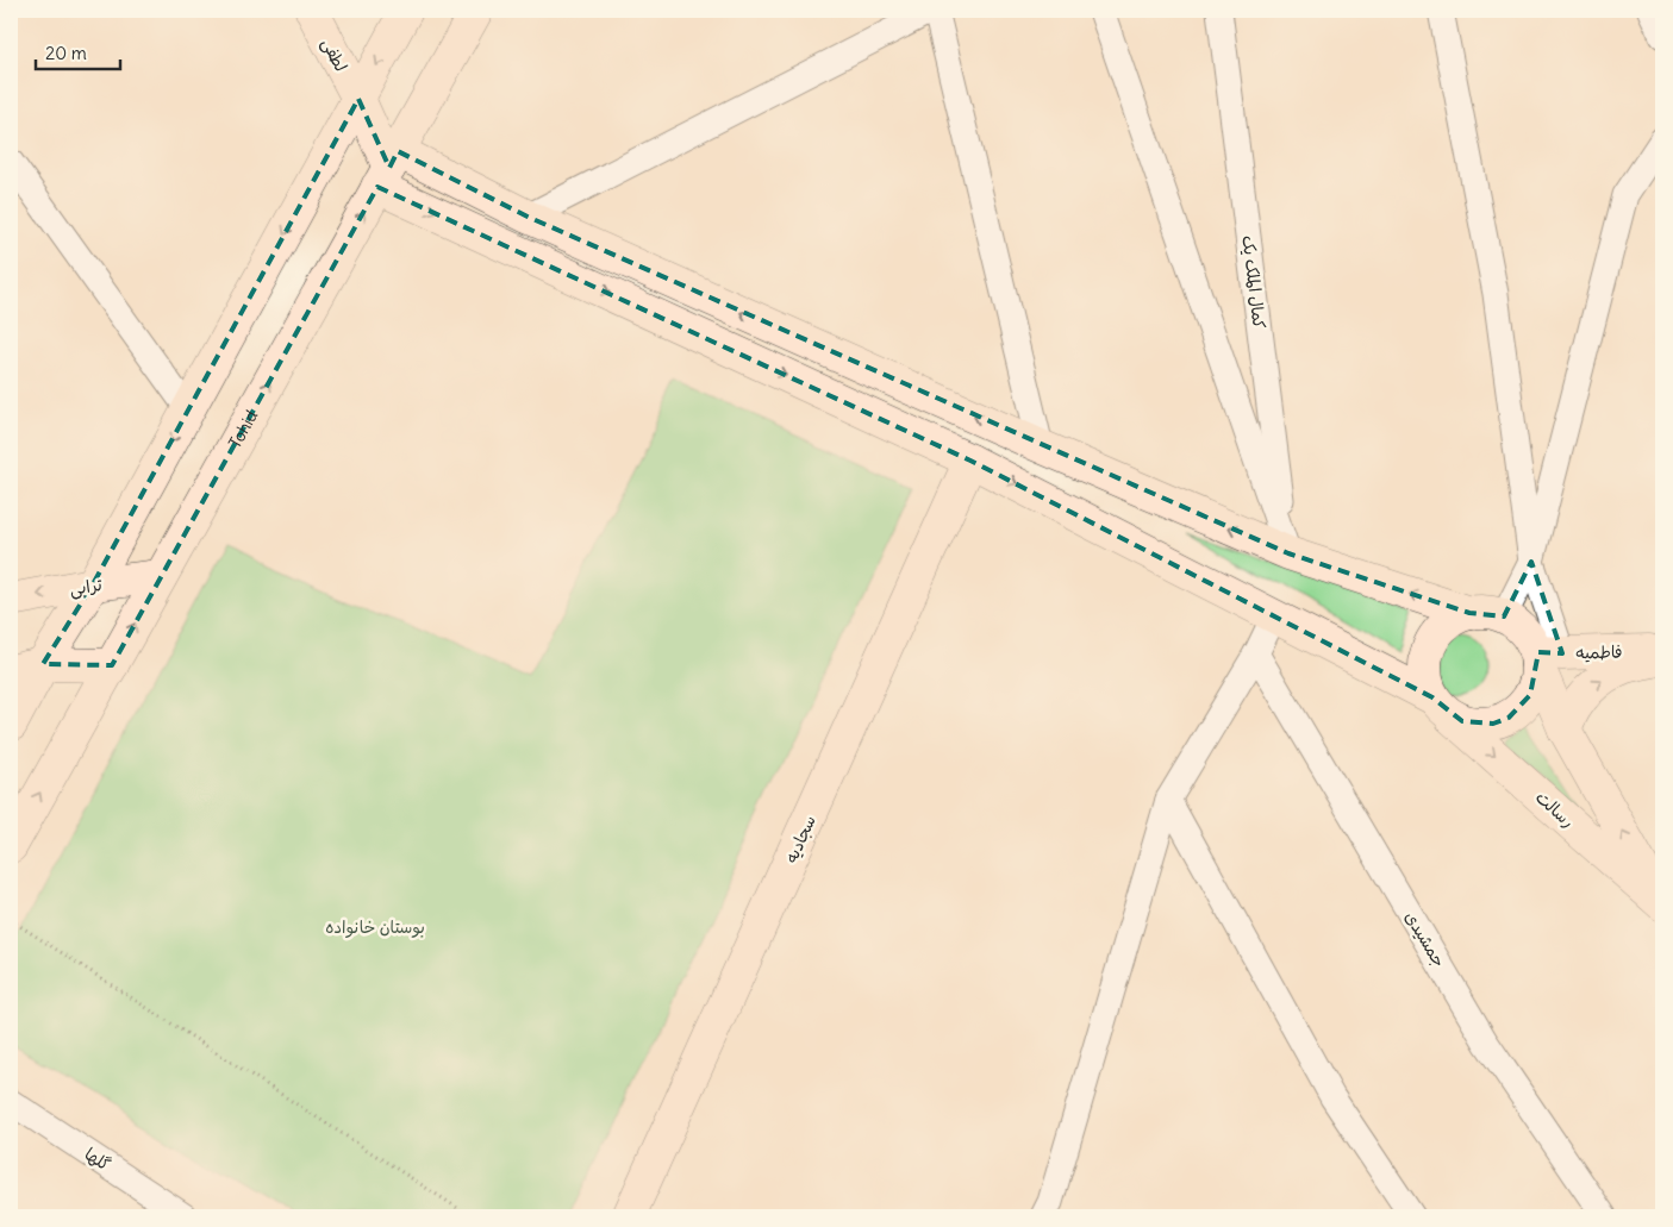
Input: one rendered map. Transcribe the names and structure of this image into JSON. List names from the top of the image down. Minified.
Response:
{"streets":{"street":["لطفی","کمال الملک یک","Tohid","ترابی","فاطمیه","رسالت","سجادیه","جمشیدی","گلها"]},"crossings":[["لطفی","Tohid"],["Tohid","ترابی"],["فاطمیه","رسالت"]],"parks":["بوستان خانواده"],"scale_bar":"20 m"}
